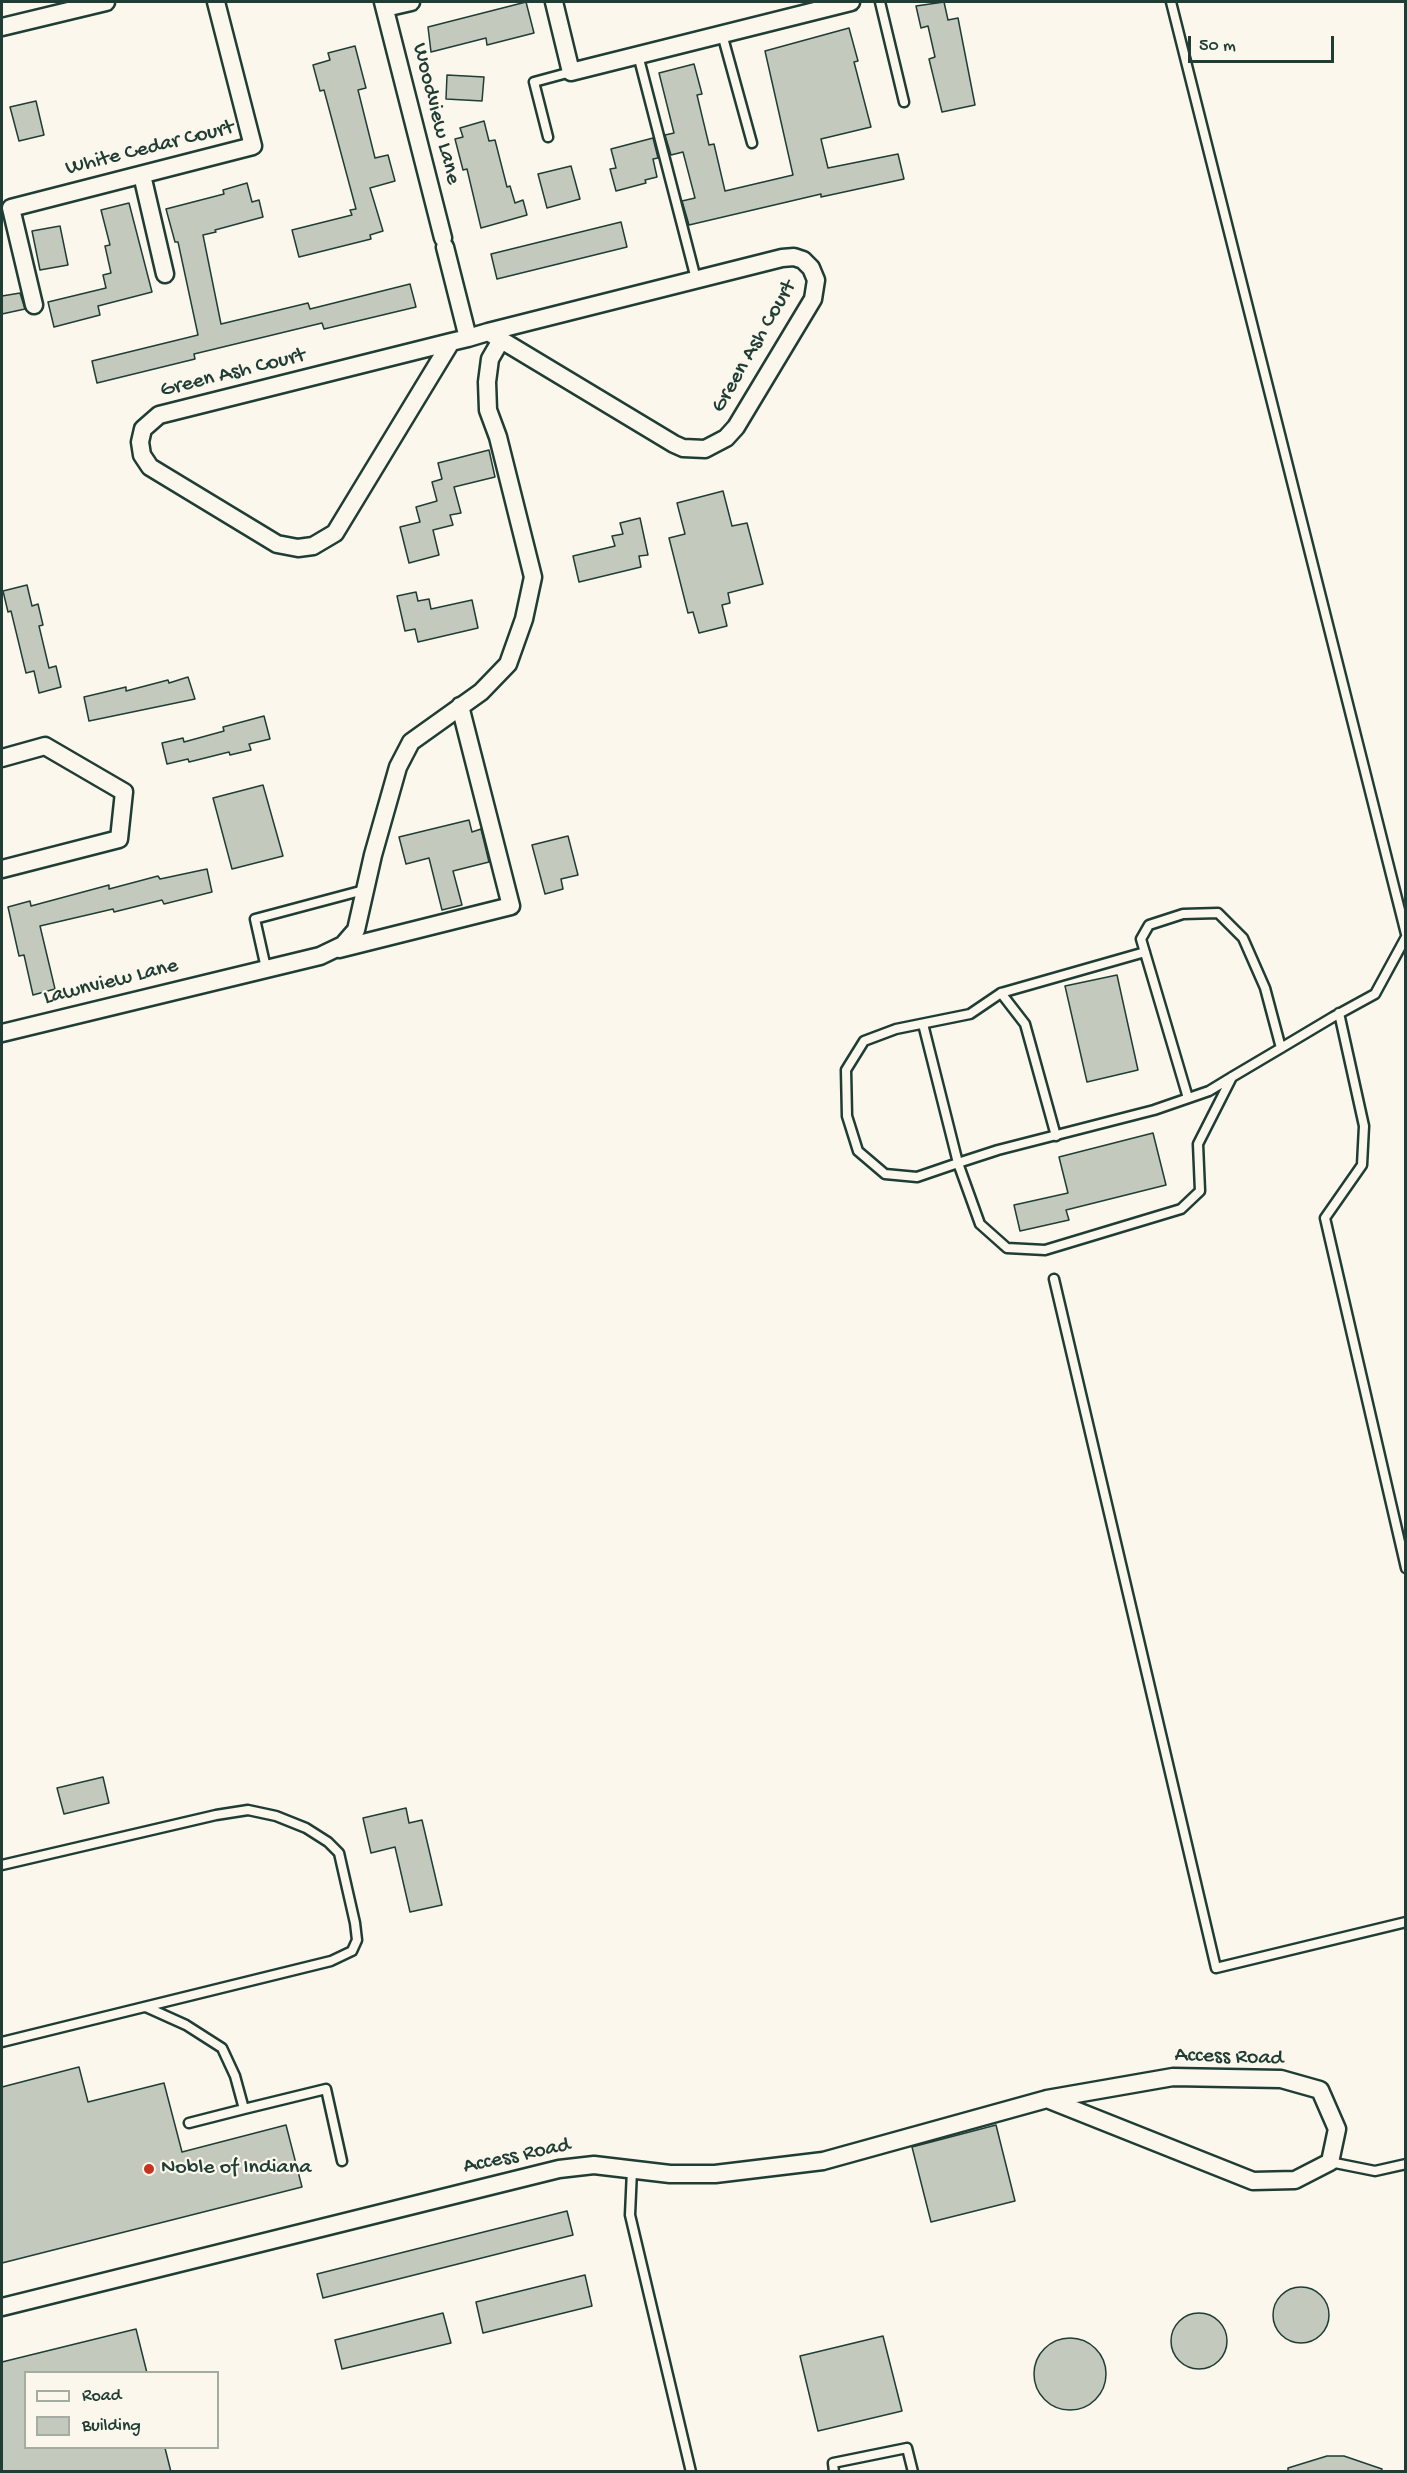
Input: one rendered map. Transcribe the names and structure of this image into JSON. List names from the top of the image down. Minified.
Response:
{"streets":{"street":["Woodview Lane","White Cedar Court","Green Ash Court","Lawnview Lane","Access Road"]},"crossings":[["Woodview Lane","Green Ash Court"]],"places":["Noble of Indiana"],"legend":["Road","Building"],"scale_bar":"50 m"}
